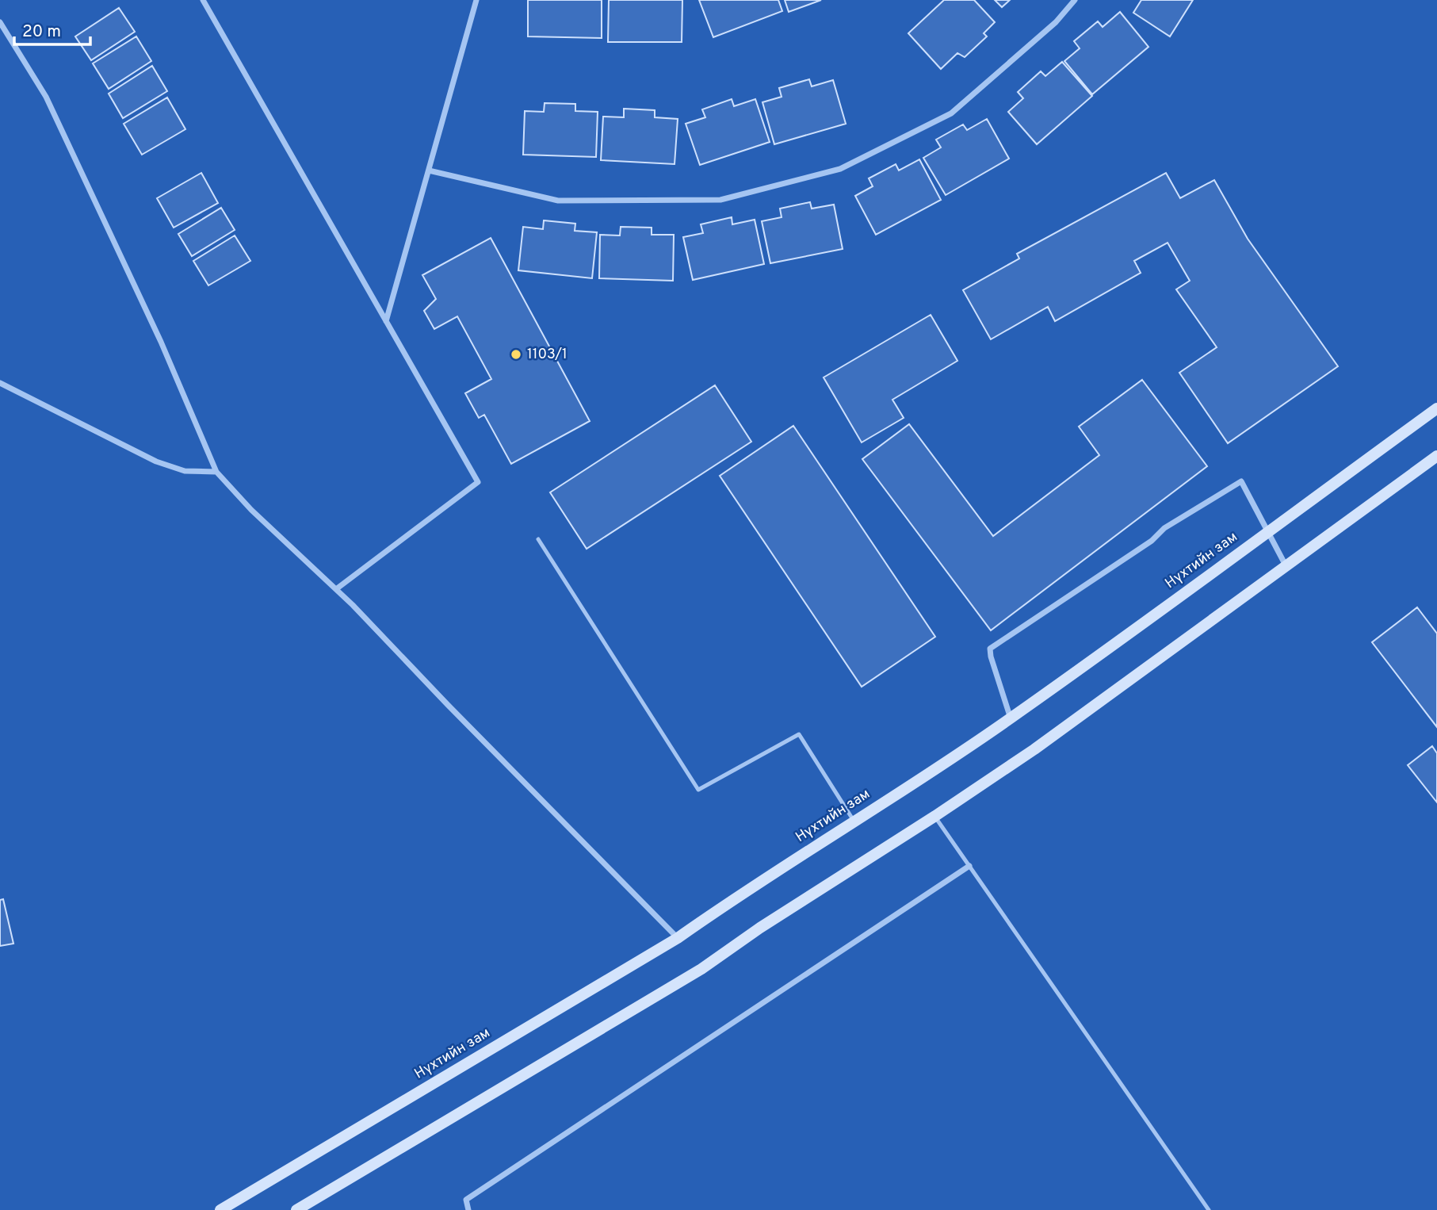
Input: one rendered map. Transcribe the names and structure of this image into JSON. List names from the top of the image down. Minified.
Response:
{"streets":{"main road":["Нүхтийн зам"]},"places":["1103/1"],"scale_bar":"20 m"}
